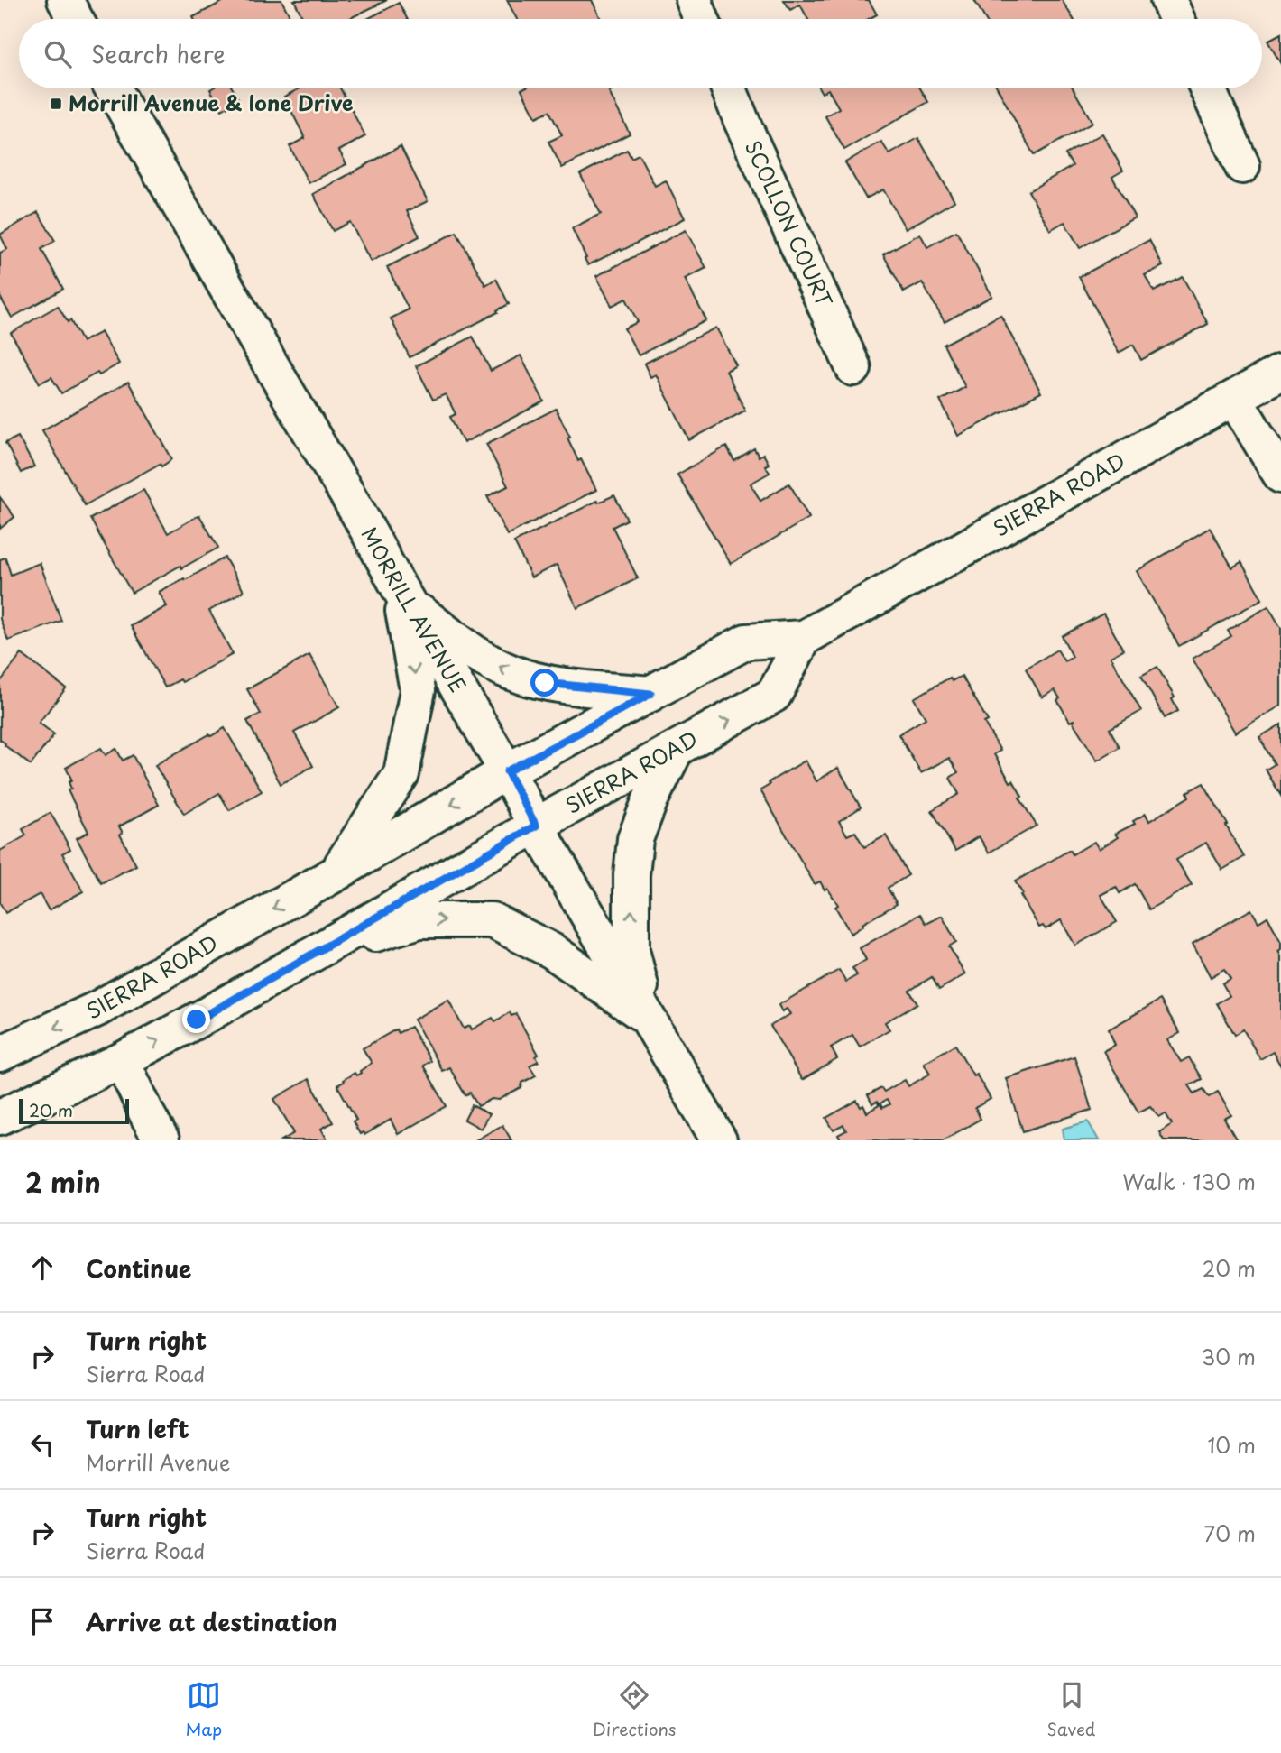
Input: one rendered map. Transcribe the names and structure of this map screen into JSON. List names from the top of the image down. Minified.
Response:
{"streets":{"street":["SCOLLON COURT","SIERRA ROAD","MORRILL AVENUE"]},"crossings":[["SIERRA ROAD","MORRILL AVENUE"]],"places":{"transit":["Morrill Avenue & Ione Drive"]},"scale_bar":"20 m","page":{"search":"Search here","scale":"20 m","heading":["2 min","Walk · 130 m"],"list":[["Continue","20 m"],["Turn right","Sierra Road","30 m"],["Turn left","Morrill Avenue","10 m"],["Turn right","Sierra Road","70 m"],"Arrive at destination"],"nav":["Map","Directions","Saved"]}}
